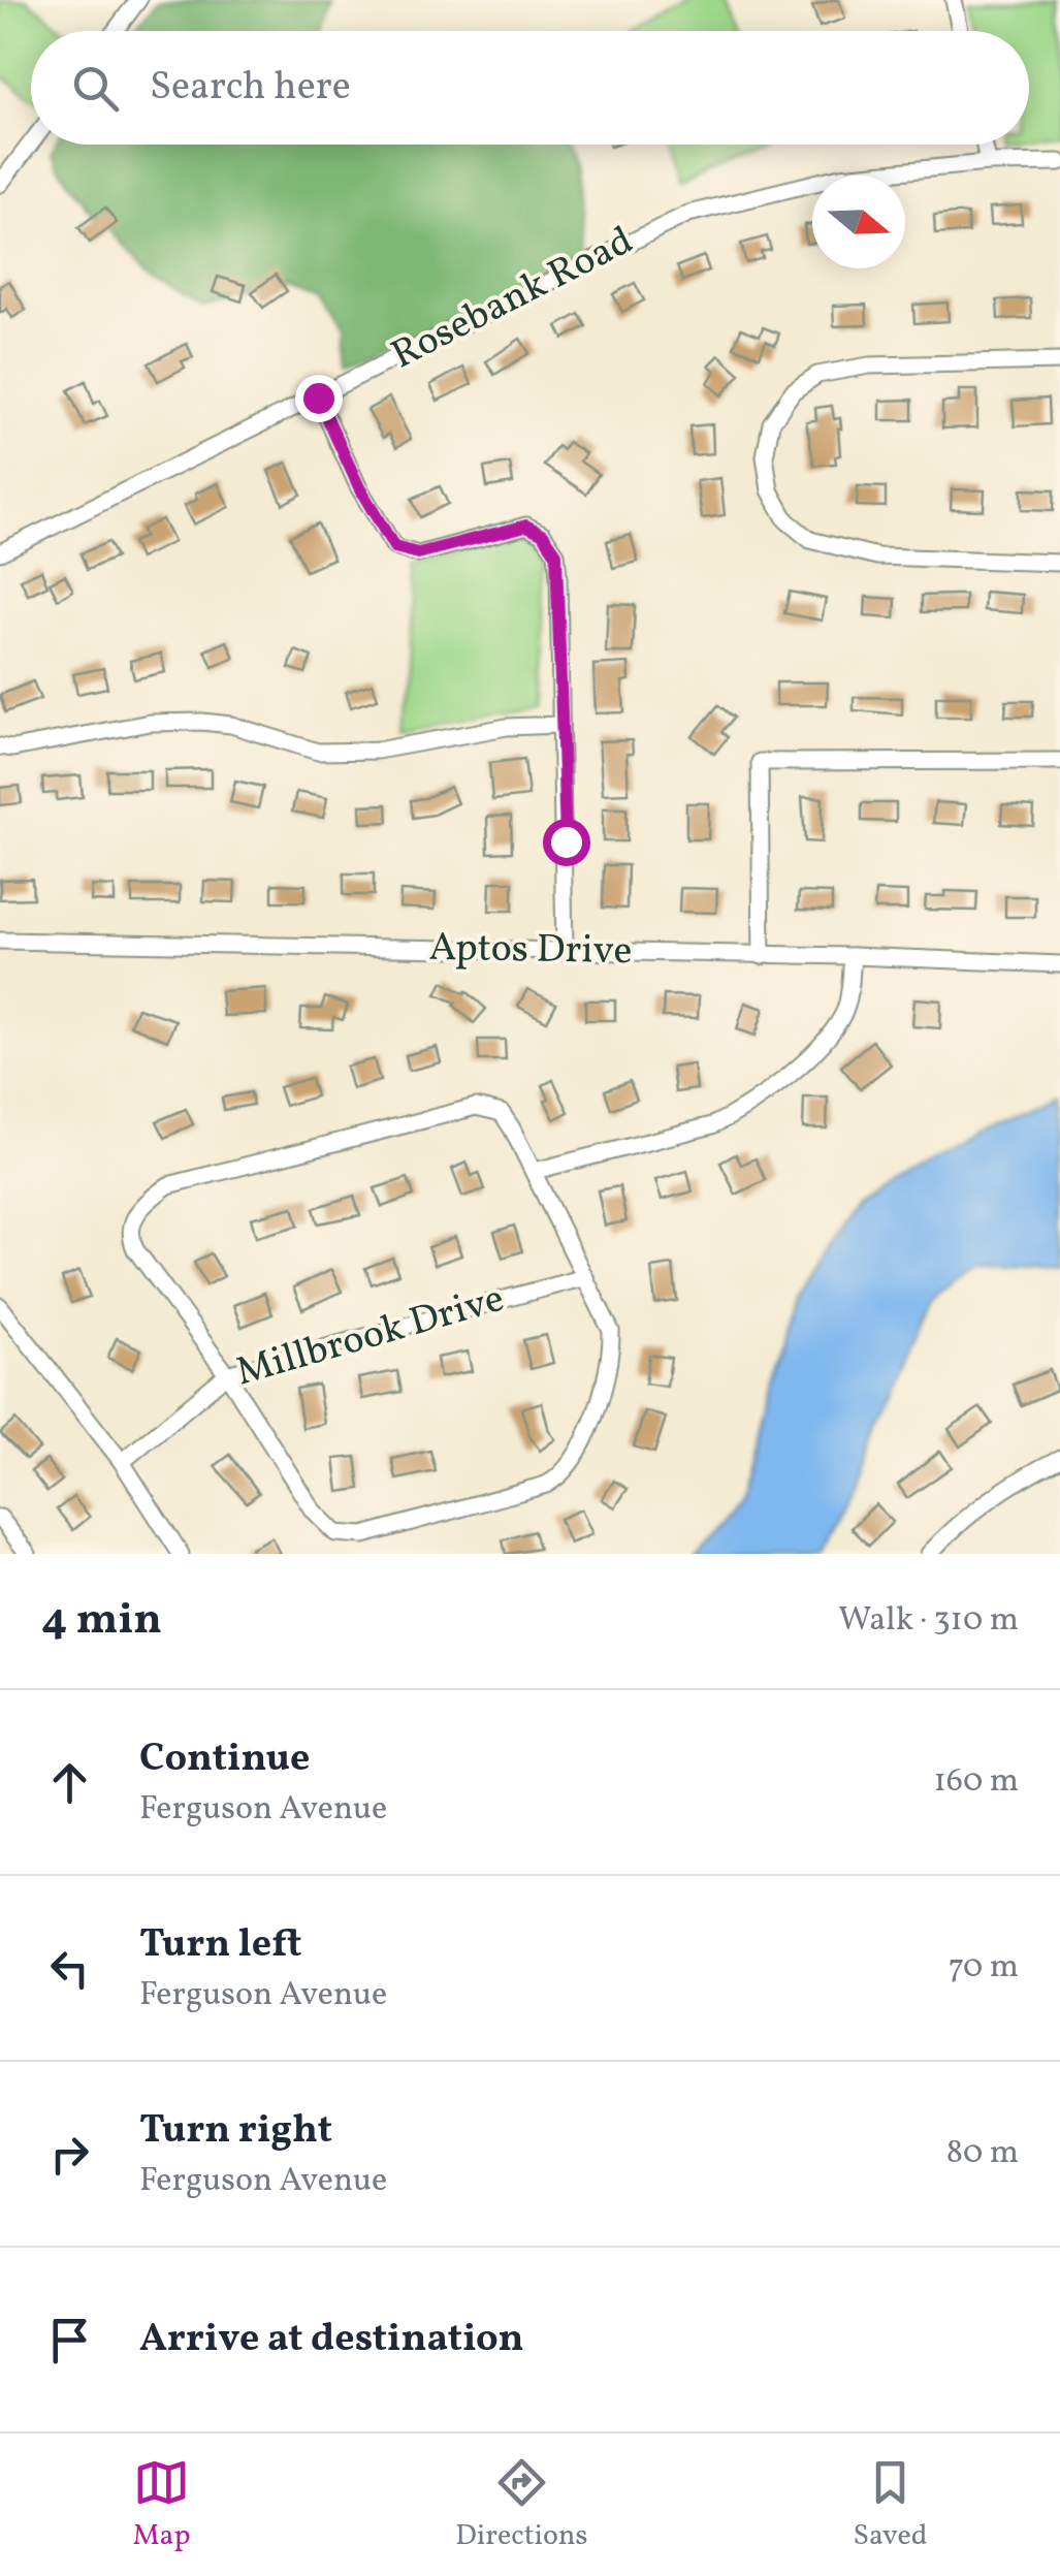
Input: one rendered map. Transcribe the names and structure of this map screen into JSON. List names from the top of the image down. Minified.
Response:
{"streets":{"street":["Rosebank Road","Aptos Drive","Millbrook Drive"]},"north":"right","page":{"search":"Search here","heading":["4 min","Walk · 310 m"],"list":[["Continue","Ferguson Avenue","160 m"],["Turn left","Ferguson Avenue","70 m"],["Turn right","Ferguson Avenue","80 m"],"Arrive at destination"],"nav":["Map","Directions","Saved"]}}
